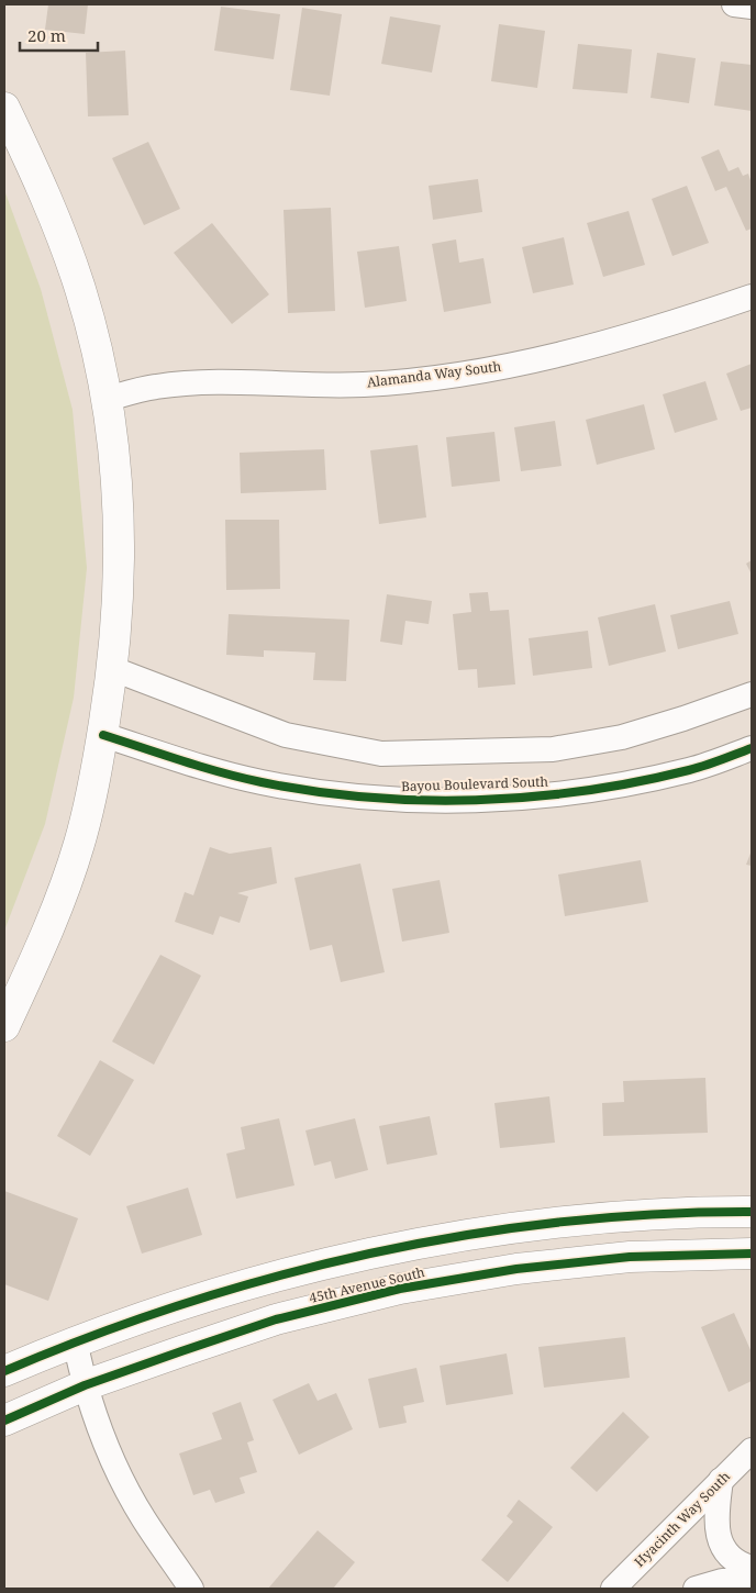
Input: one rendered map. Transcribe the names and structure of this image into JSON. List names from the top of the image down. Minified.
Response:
{"streets":{"street":["Alamanda Way South","Bayou Boulevard South","45th Avenue South","Hyacinth Way South"]},"scale_bar":"20 m"}
